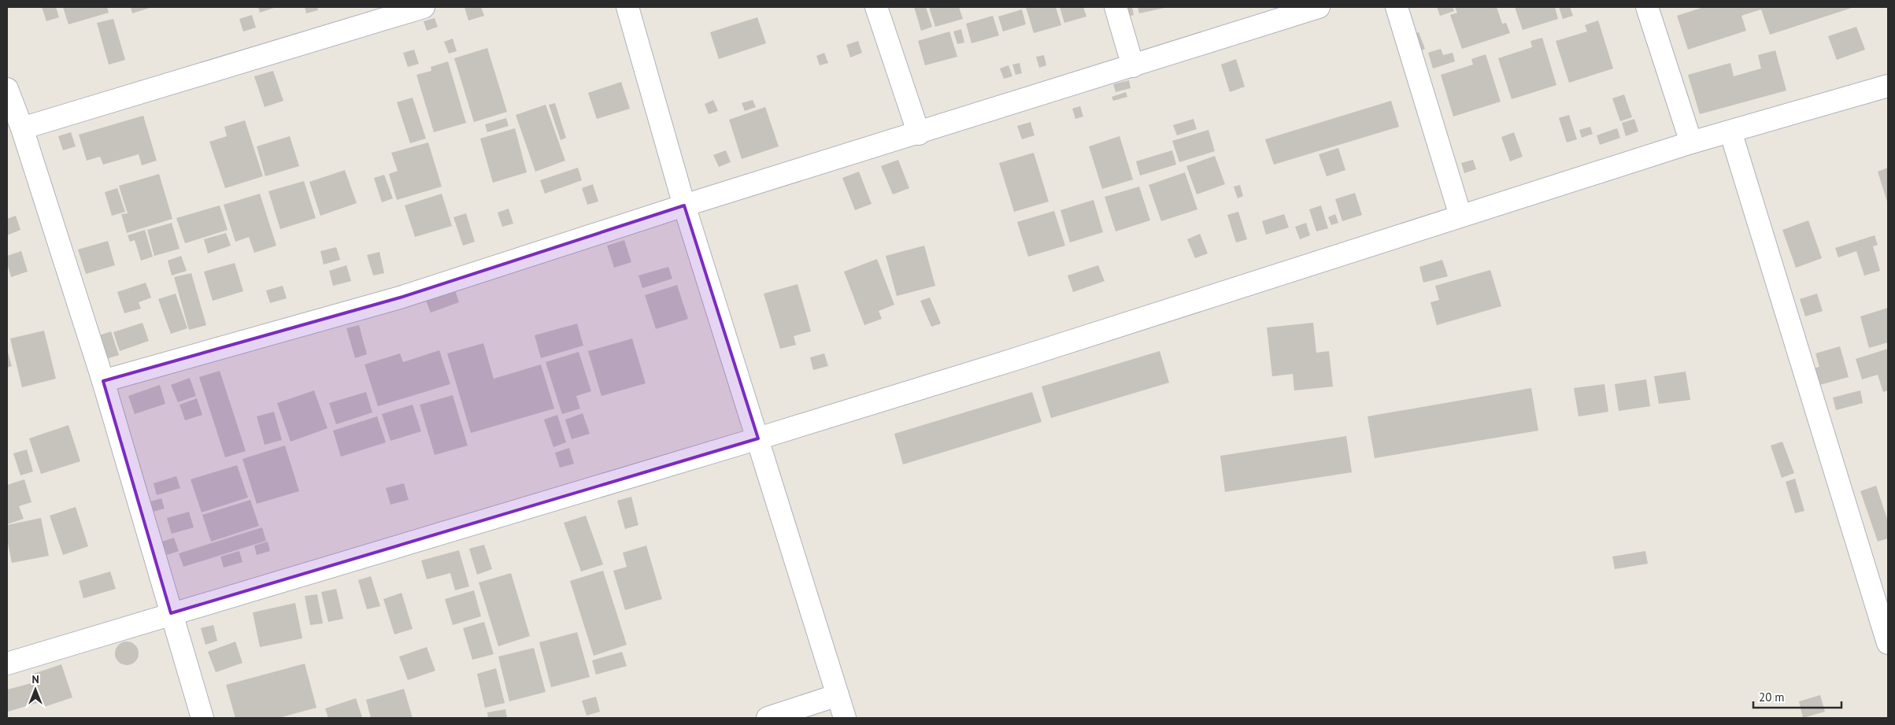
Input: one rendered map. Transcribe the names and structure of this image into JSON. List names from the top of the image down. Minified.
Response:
{"scale_bar":"20 m","north":"top"}
